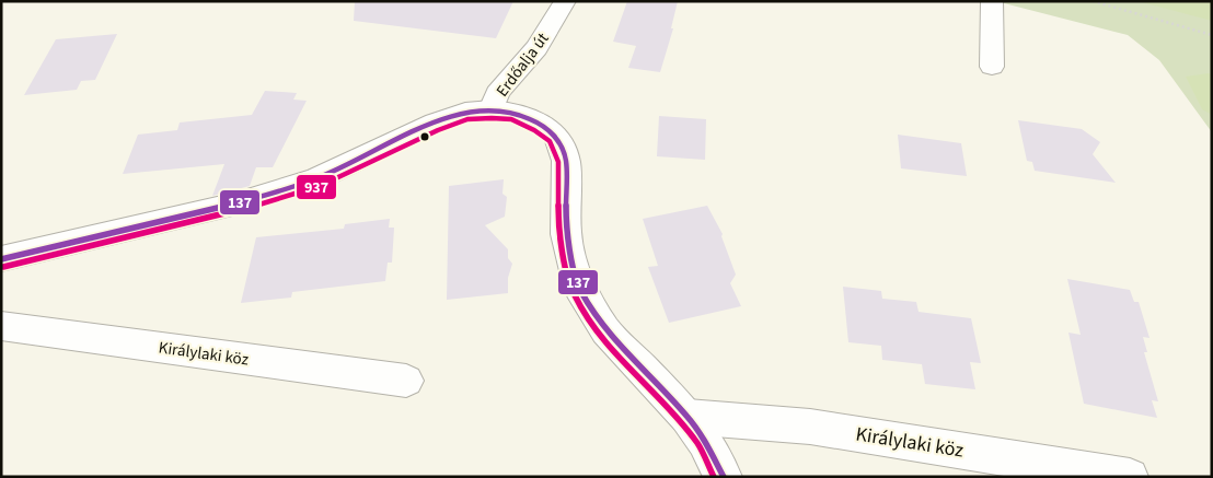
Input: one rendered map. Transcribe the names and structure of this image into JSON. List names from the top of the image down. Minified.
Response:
{"streets":{"street":["Erdőalja út","Királylaki köz"]},"lines":["transit line 137","transit line 937"]}
